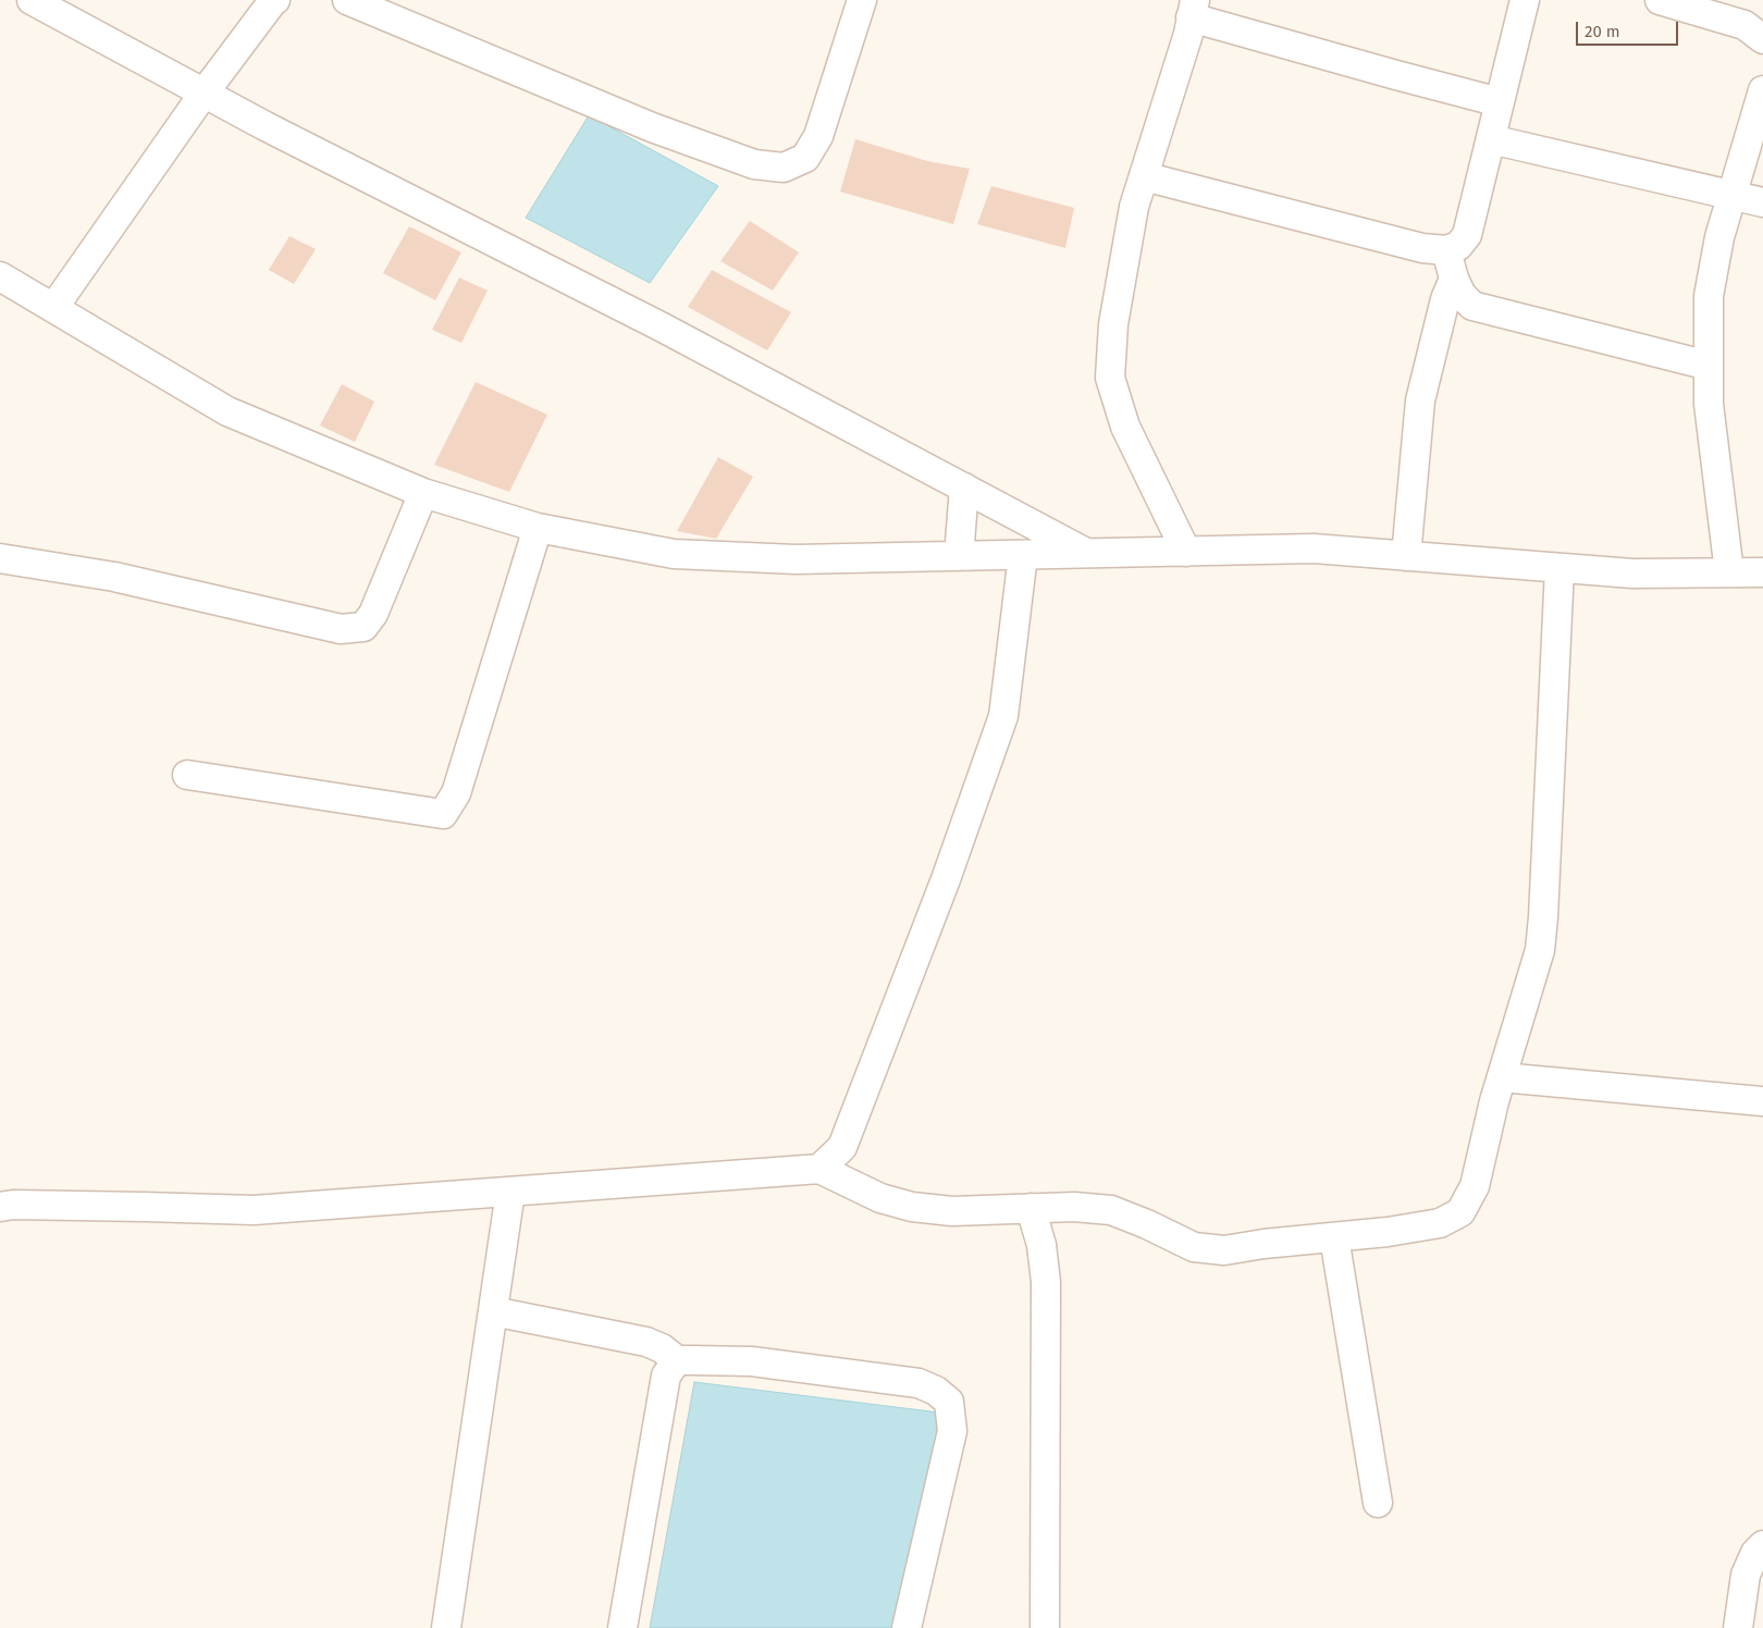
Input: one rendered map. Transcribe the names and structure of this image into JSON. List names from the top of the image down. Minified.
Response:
{"scale_bar":"20 m"}
